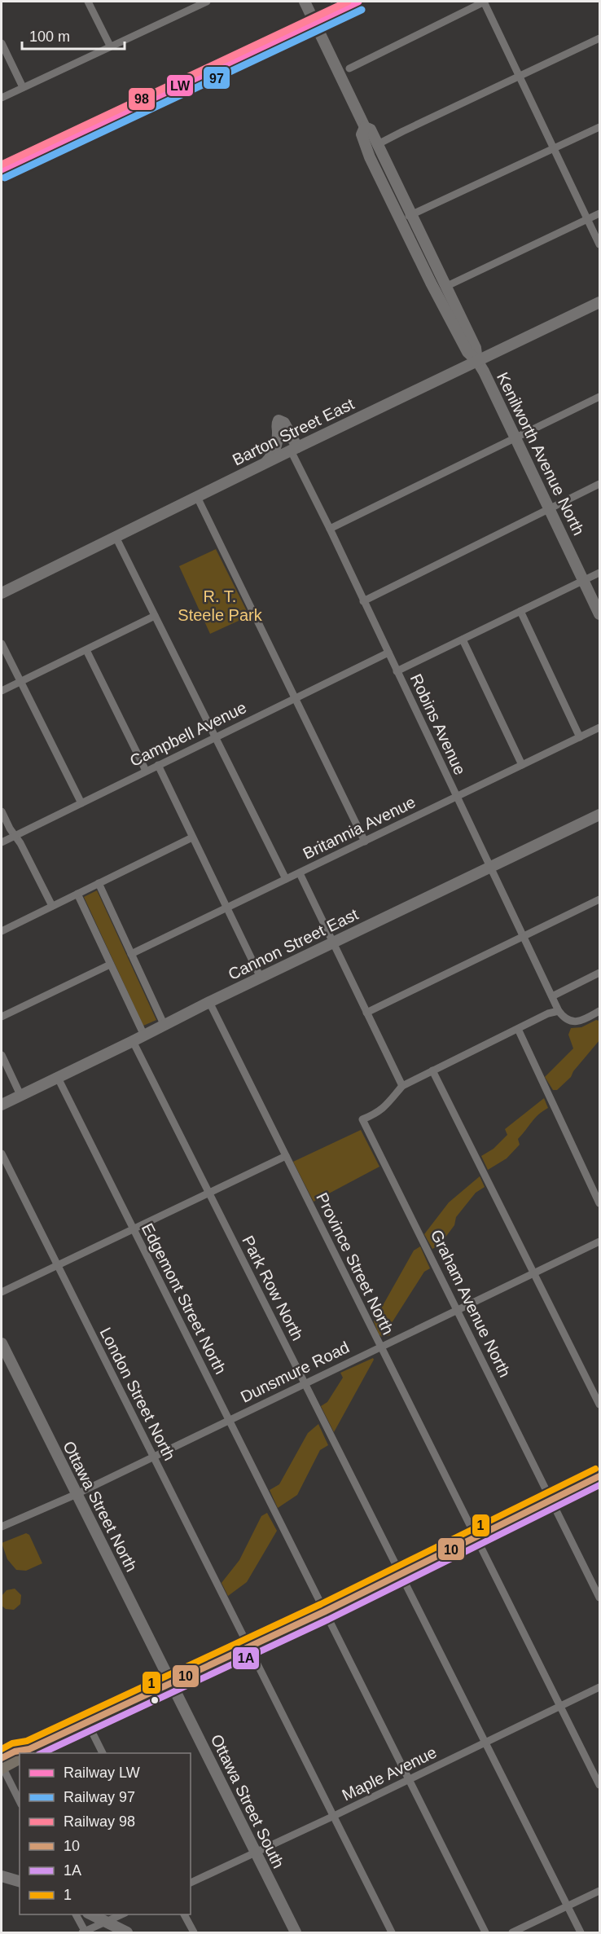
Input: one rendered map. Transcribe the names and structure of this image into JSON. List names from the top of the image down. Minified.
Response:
{"streets":{"main road":["Barton Street East","Kenilworth Avenue North","Cannon Street East","Ottawa Street North","Ottawa Street South"],"street":["Robins Avenue","Campbell Avenue","Britannia Avenue","Province Street North","Park Row North","Edgemont Street North","Graham Avenue North","Dunsmure Road","London Street North","Maple Avenue"]},"crossings":[["Barton Street East","Kenilworth Avenue North"],["Barton Street East","Robins Avenue"],["Robins Avenue","Campbell Avenue"],["Robins Avenue","Britannia Avenue"],["Robins Avenue","Cannon Street East"],["Cannon Street East","Province Street North"],["Cannon Street East","Park Row North"],["Cannon Street East","Edgemont Street North"],["Province Street North","Dunsmure Road"],["Province Street North","Maple Avenue"],["Park Row North","Dunsmure Road"],["Park Row North","Maple Avenue"],["Edgemont Street North","Dunsmure Road"],["Edgemont Street North","Maple Avenue"],["Graham Avenue North","Dunsmure Road"],["Dunsmure Road","London Street North"],["Dunsmure Road","Ottawa Street North"],["London Street North","Maple Avenue"],["Ottawa Street North","Ottawa Street South"],["Maple Avenue","Ottawa Street South"]],"parks":["R. T. Steele Park"],"lines":["rail line LW","rail line 98","rail line 97","transit line 1","transit line 10","transit line 1A"],"legend":["Railway LW","Railway 97","Railway 98","10","1A","1"],"scale_bar":"100 m"}
